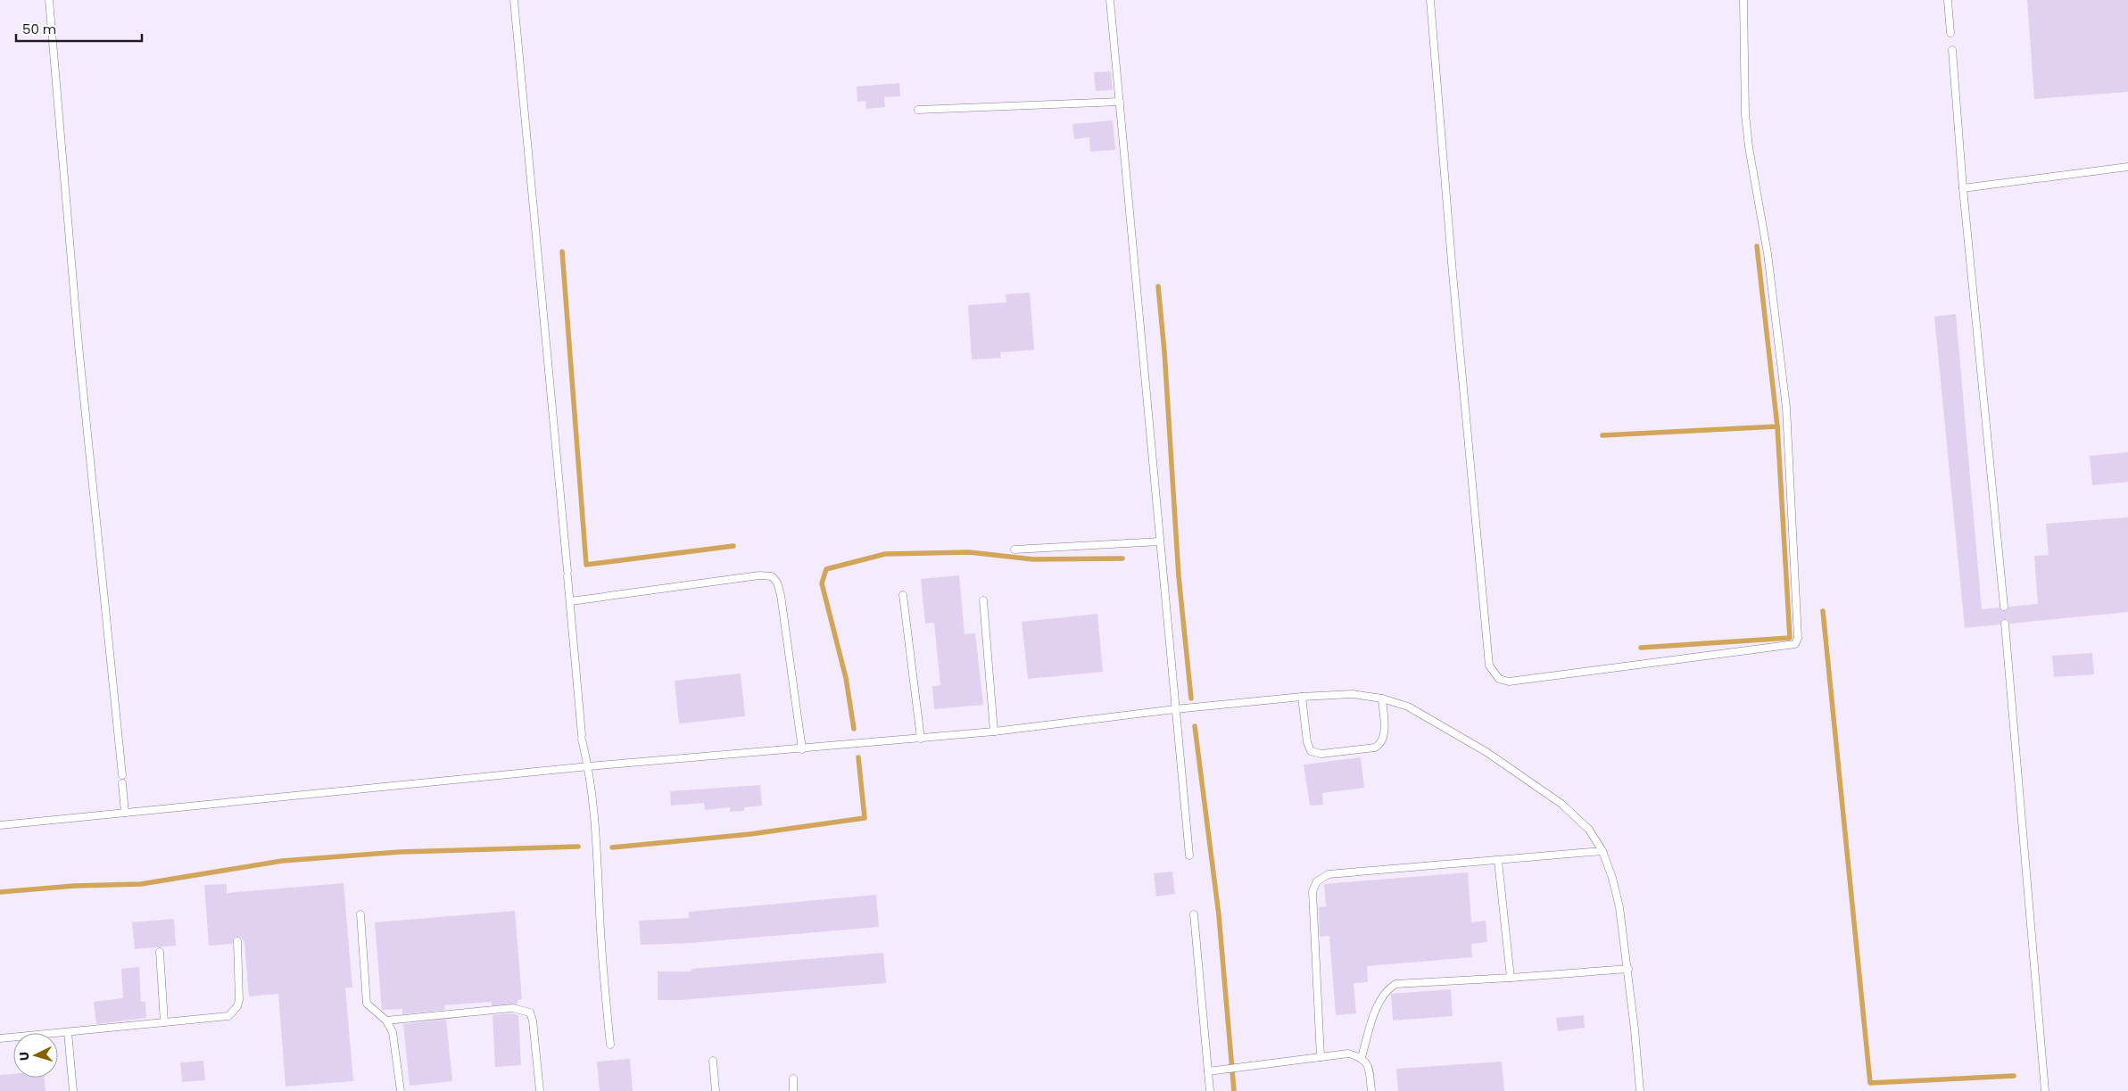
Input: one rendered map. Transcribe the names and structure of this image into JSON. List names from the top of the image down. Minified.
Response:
{"scale_bar":"50 m","north":"left"}
